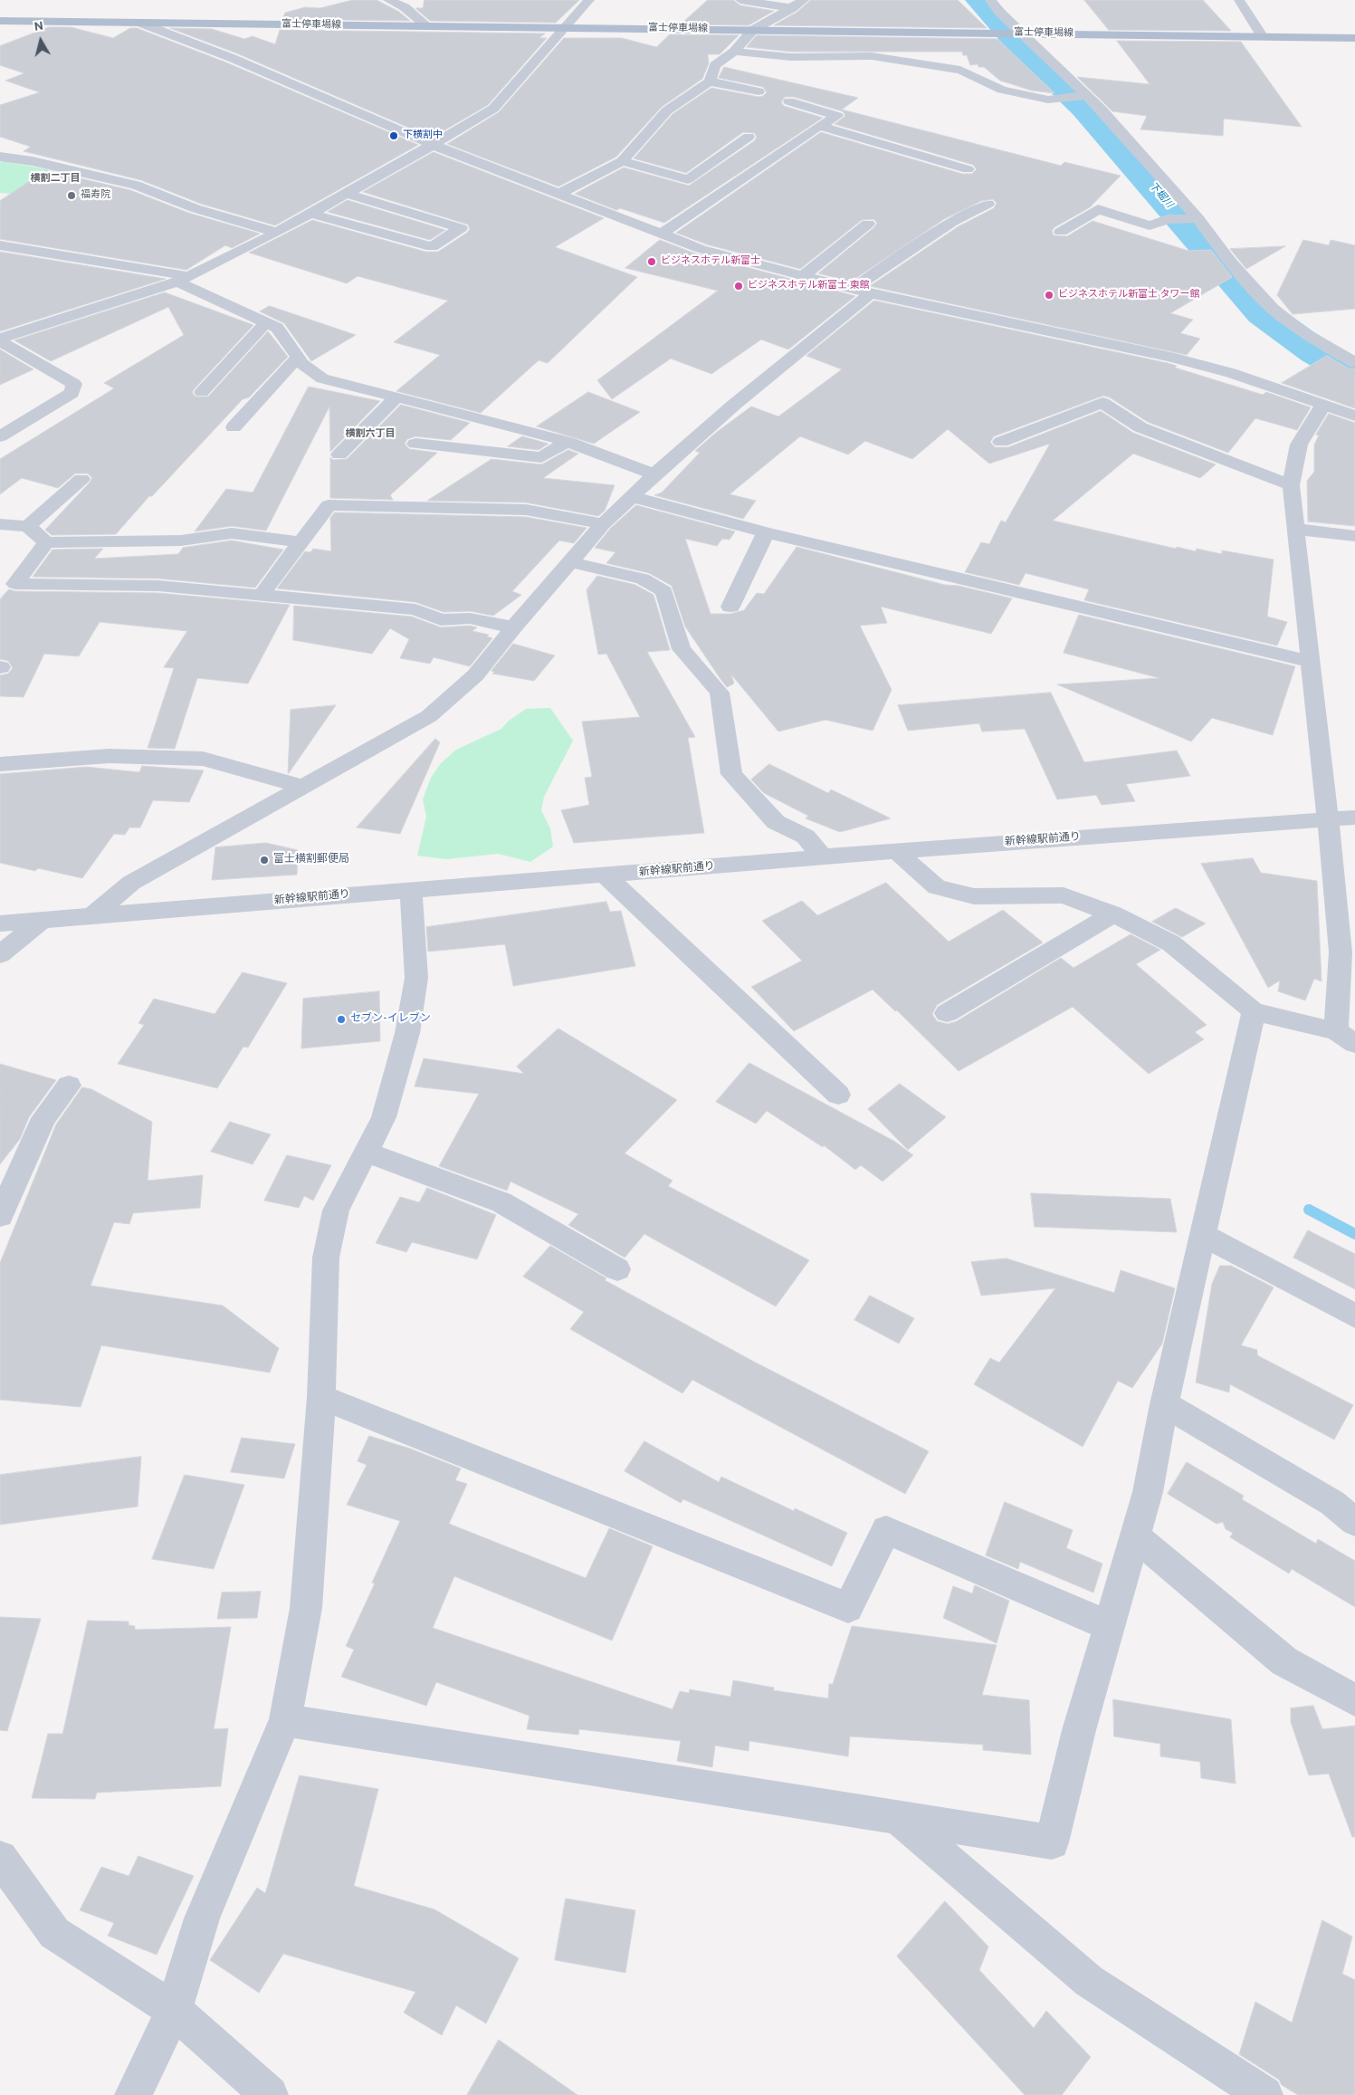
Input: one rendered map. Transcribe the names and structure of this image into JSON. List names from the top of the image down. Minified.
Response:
{"streets":{"main road":["富士停車場線"],"street":["新幹線駅前通り"]},"districts":["横割二丁目","横割六丁目"],"water":["下堀川"],"places":["下横割中","福寿院","ビジネスホテル新富士","ビジネスホテル新富士 東館","ビジネスホテル新富士 タワー館","富士横割郵便局","セブン-イレブン"],"north":"top"}
